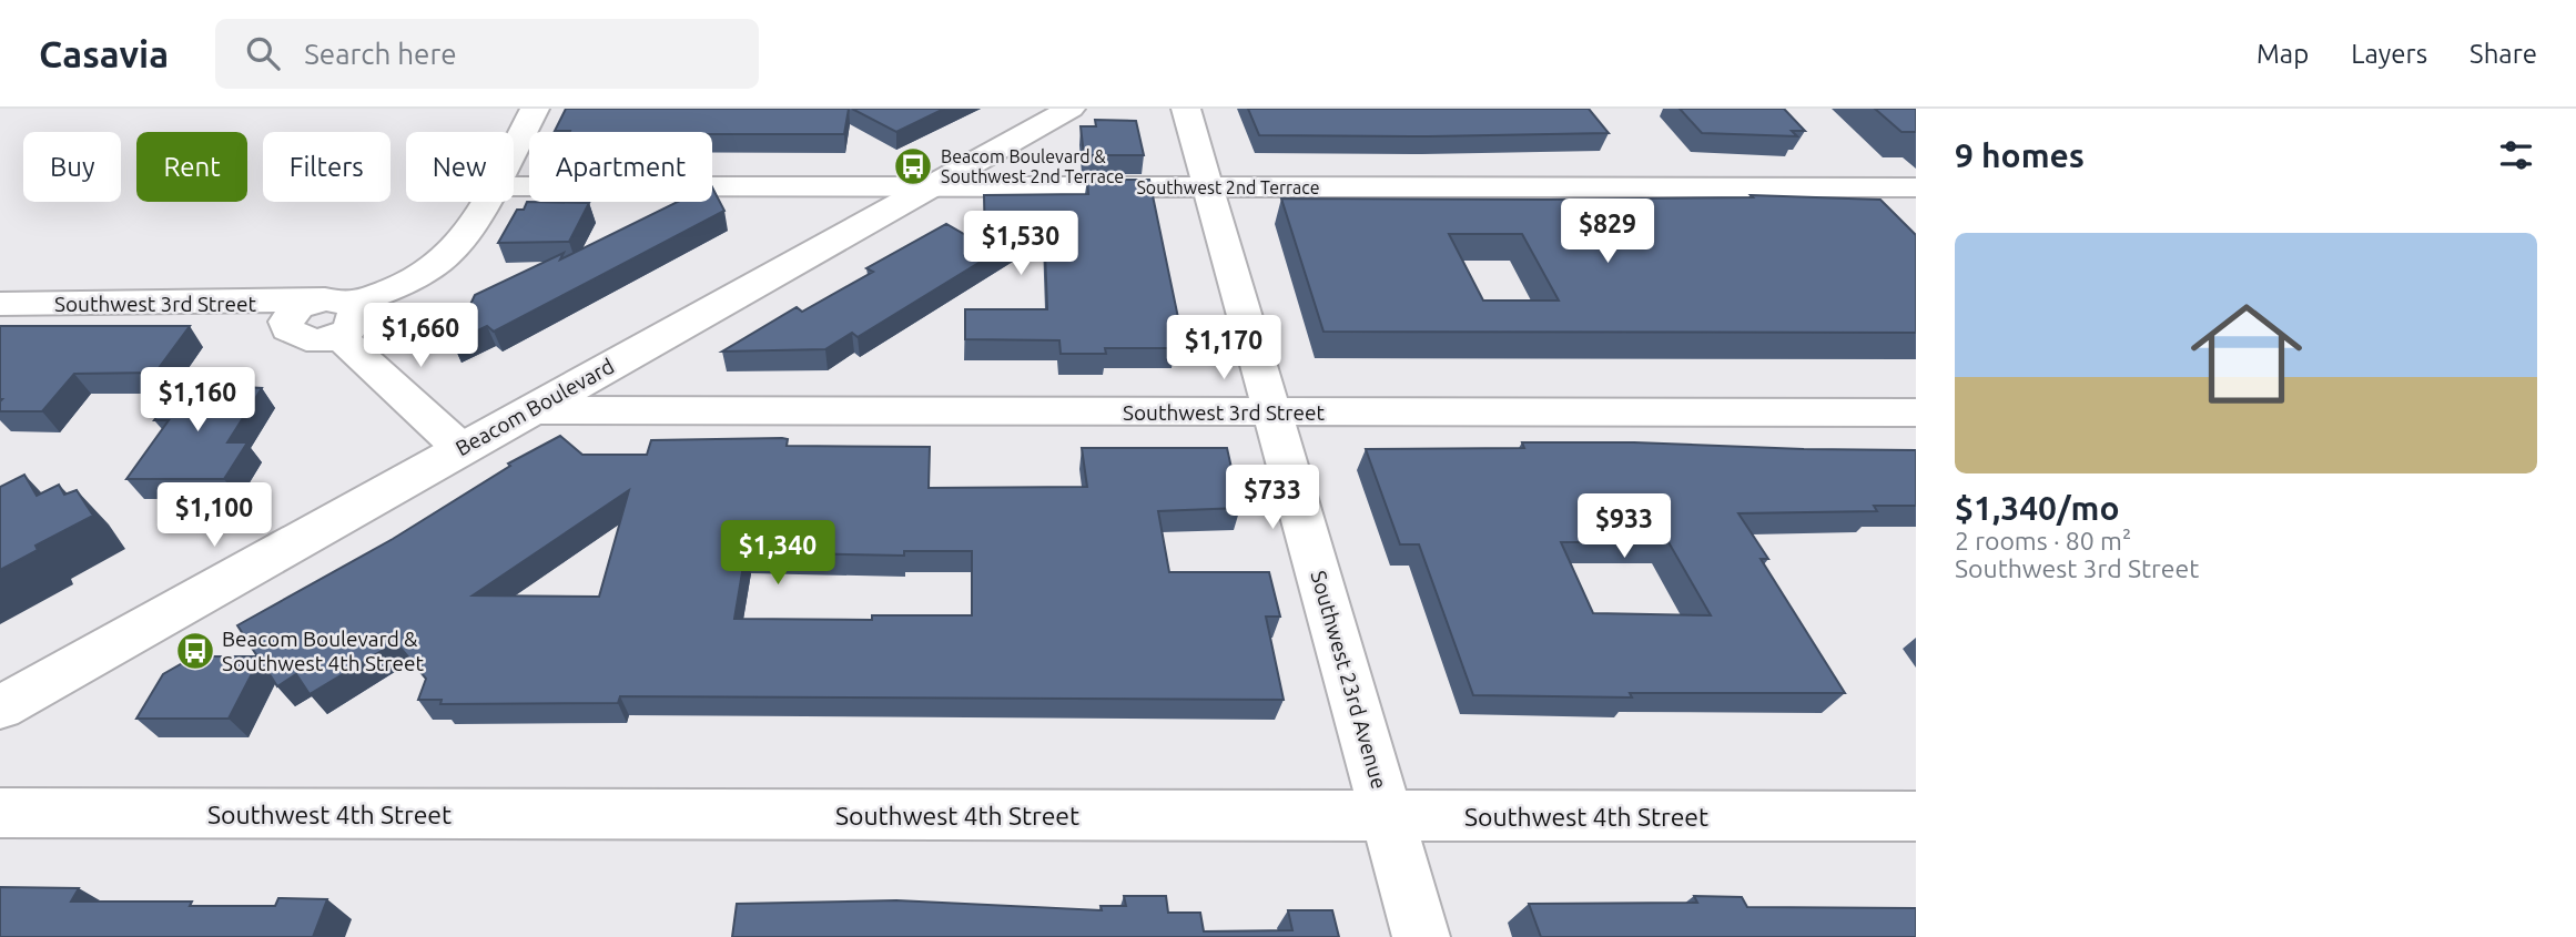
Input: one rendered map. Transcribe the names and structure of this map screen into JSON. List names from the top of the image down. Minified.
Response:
{"streets":{"street":["Southwest 2nd Terrace","Southwest 3rd Street","Beacom Boulevard","Southwest 23rd Avenue","Southwest 4th Street"]},"crossings":[["Southwest 2nd Terrace","Beacom Boulevard"],["Southwest 2nd Terrace","Southwest 23rd Avenue"],["Southwest 3rd Street","Beacom Boulevard"],["Southwest 3rd Street","Southwest 23rd Avenue"],["Southwest 23rd Avenue","Southwest 4th Street"]],"places":{"bus stop":["Beacom Boulevard & Southwest 2nd Terrace","Beacom Boulevard & Southwest 4th Street"]},"page":{"header":"Casavia","search":"Search here","nav":["Map","Layers","Share"],"heading":"9 homes","chip":["Buy","Rent","Filters","New","Apartment"],"price":["$829","$1,530","$1,660","$1,170","$1,160","$733","$1,100","$933","$1,340"],"list":[{"name":"$1,340/mo","note":"2 rooms · 80 m² · Southwest 3rd Street"}]}}
